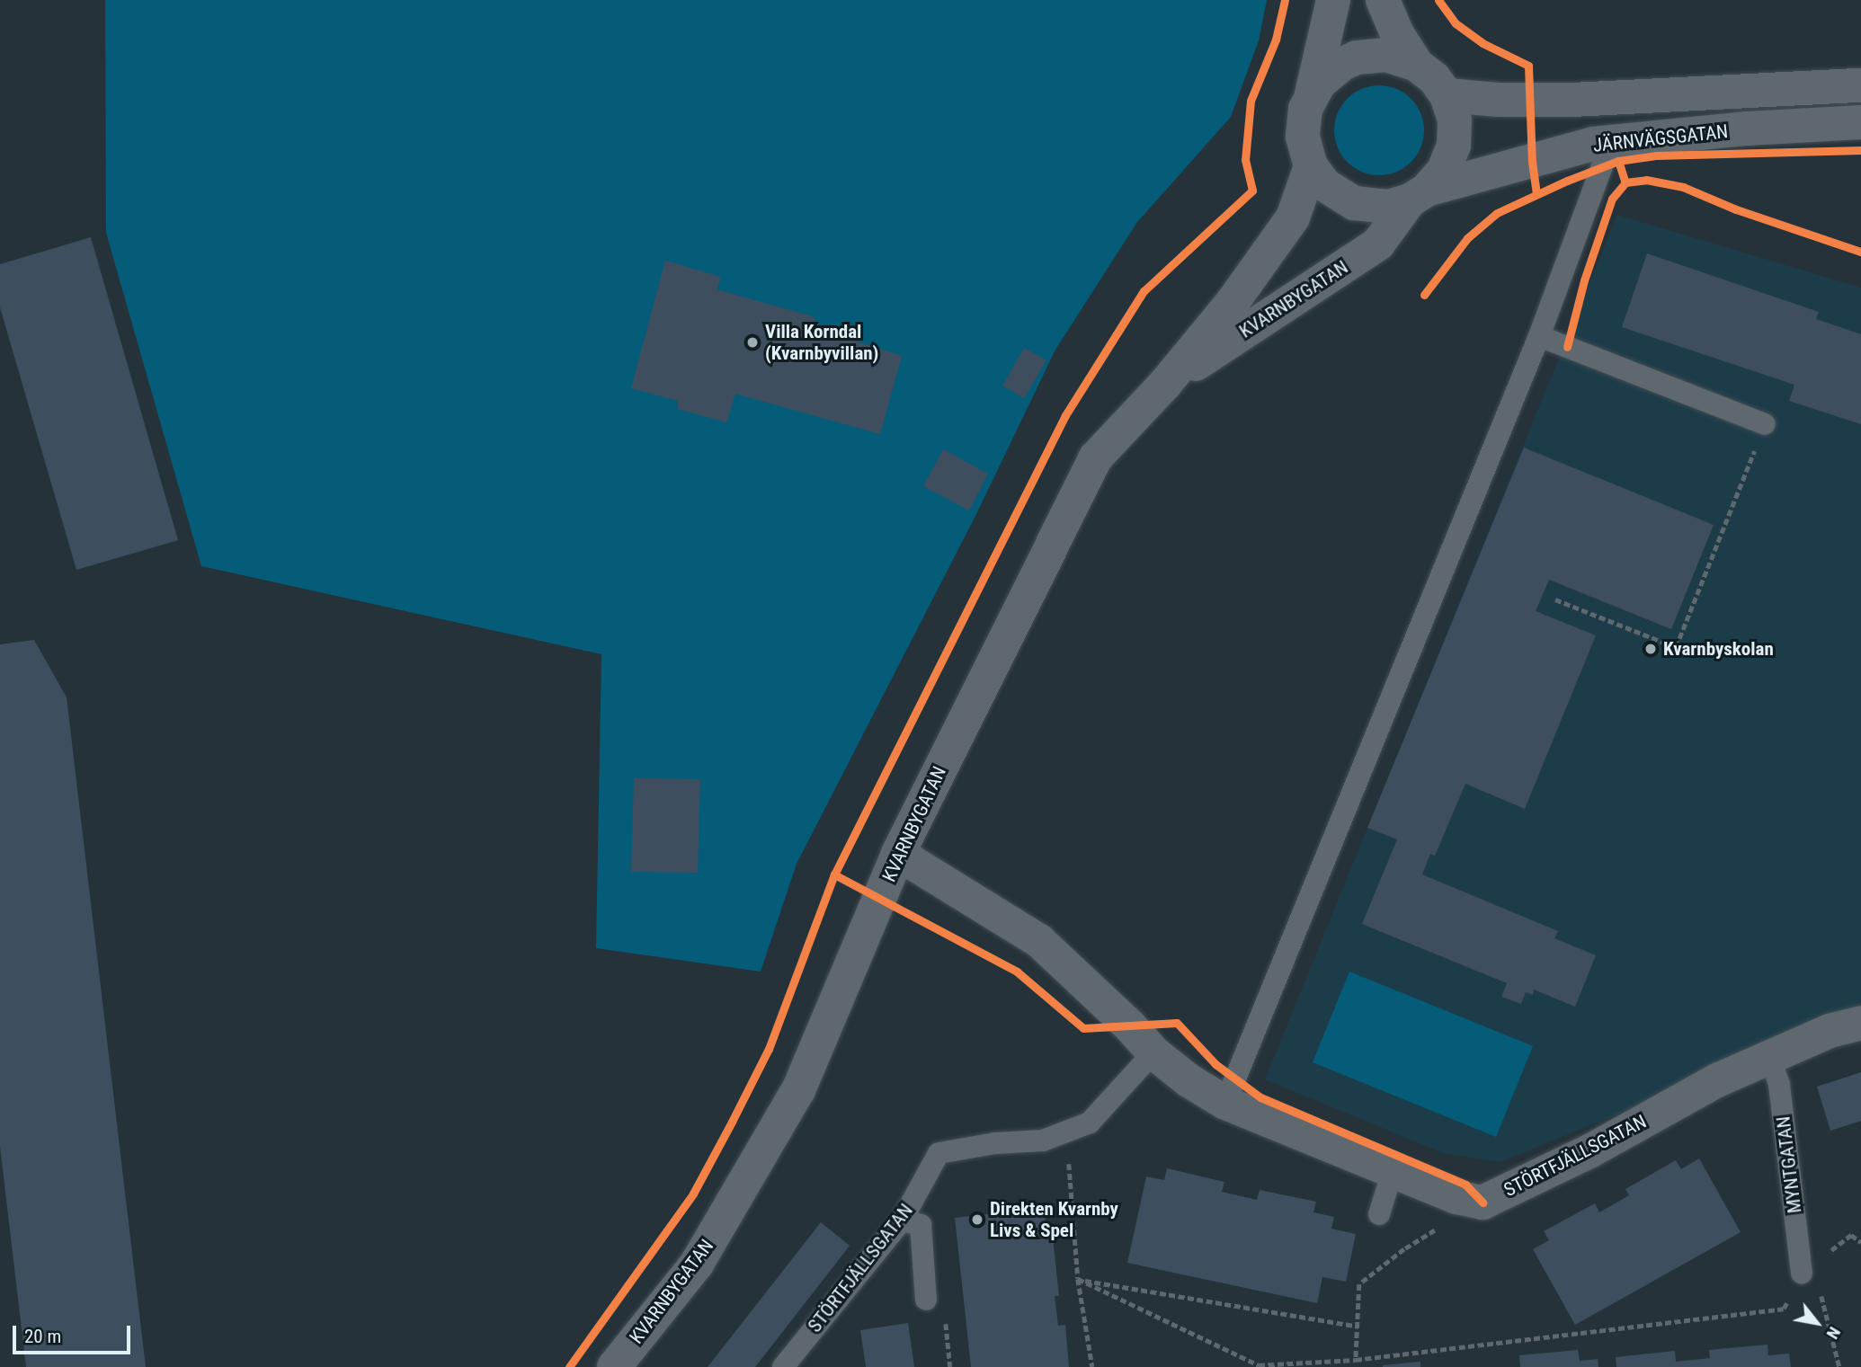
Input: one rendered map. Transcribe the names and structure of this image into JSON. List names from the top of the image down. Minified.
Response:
{"streets":{"street":["JÄRNVÄGSGATAN","KVARNBYGATAN","STÖRTFJÄLLSGATAN"],"lane":["MYNTGATAN"]},"crossings":[["JÄRNVÄGSGATAN","KVARNBYGATAN"],["KVARNBYGATAN","STÖRTFJÄLLSGATAN"],["STÖRTFJÄLLSGATAN","MYNTGATAN"]],"places":["Villa Korndal (Kvarnbyvillan)","Kvarnbyskolan","Direkten Kvarnby Livs & Spel"],"scale_bar":"20 m","north":"bottom right"}
